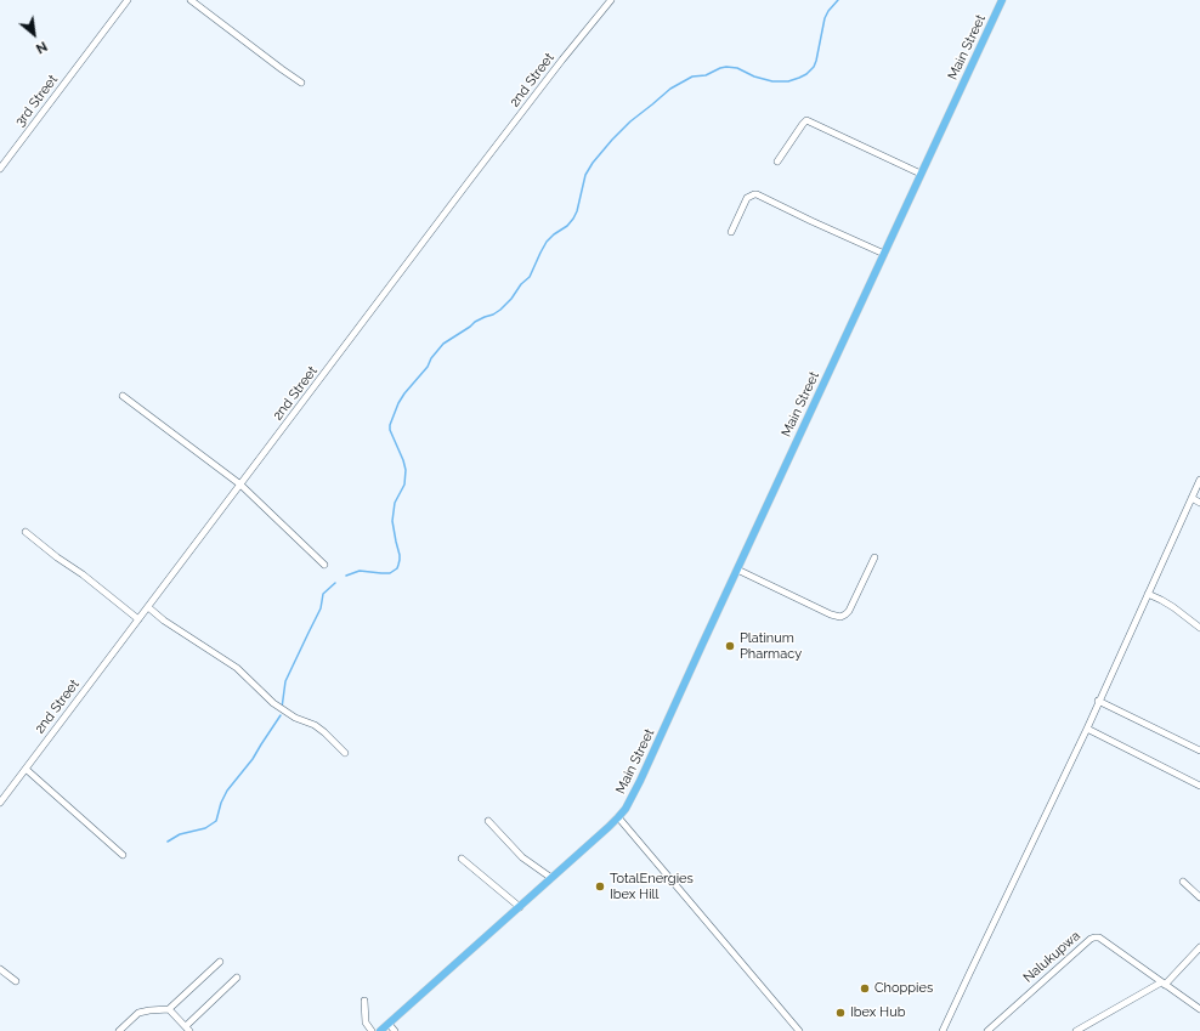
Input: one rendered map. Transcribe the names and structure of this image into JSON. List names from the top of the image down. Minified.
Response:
{"streets":{"main road":["Main Street"],"street":["2nd Street","3rd Street","Nalukupwa"]},"places":["Platinum Pharmacy","TotalEnergies Ibex Hill","Choppies","Ibex Hub"],"north":"bottom right"}
